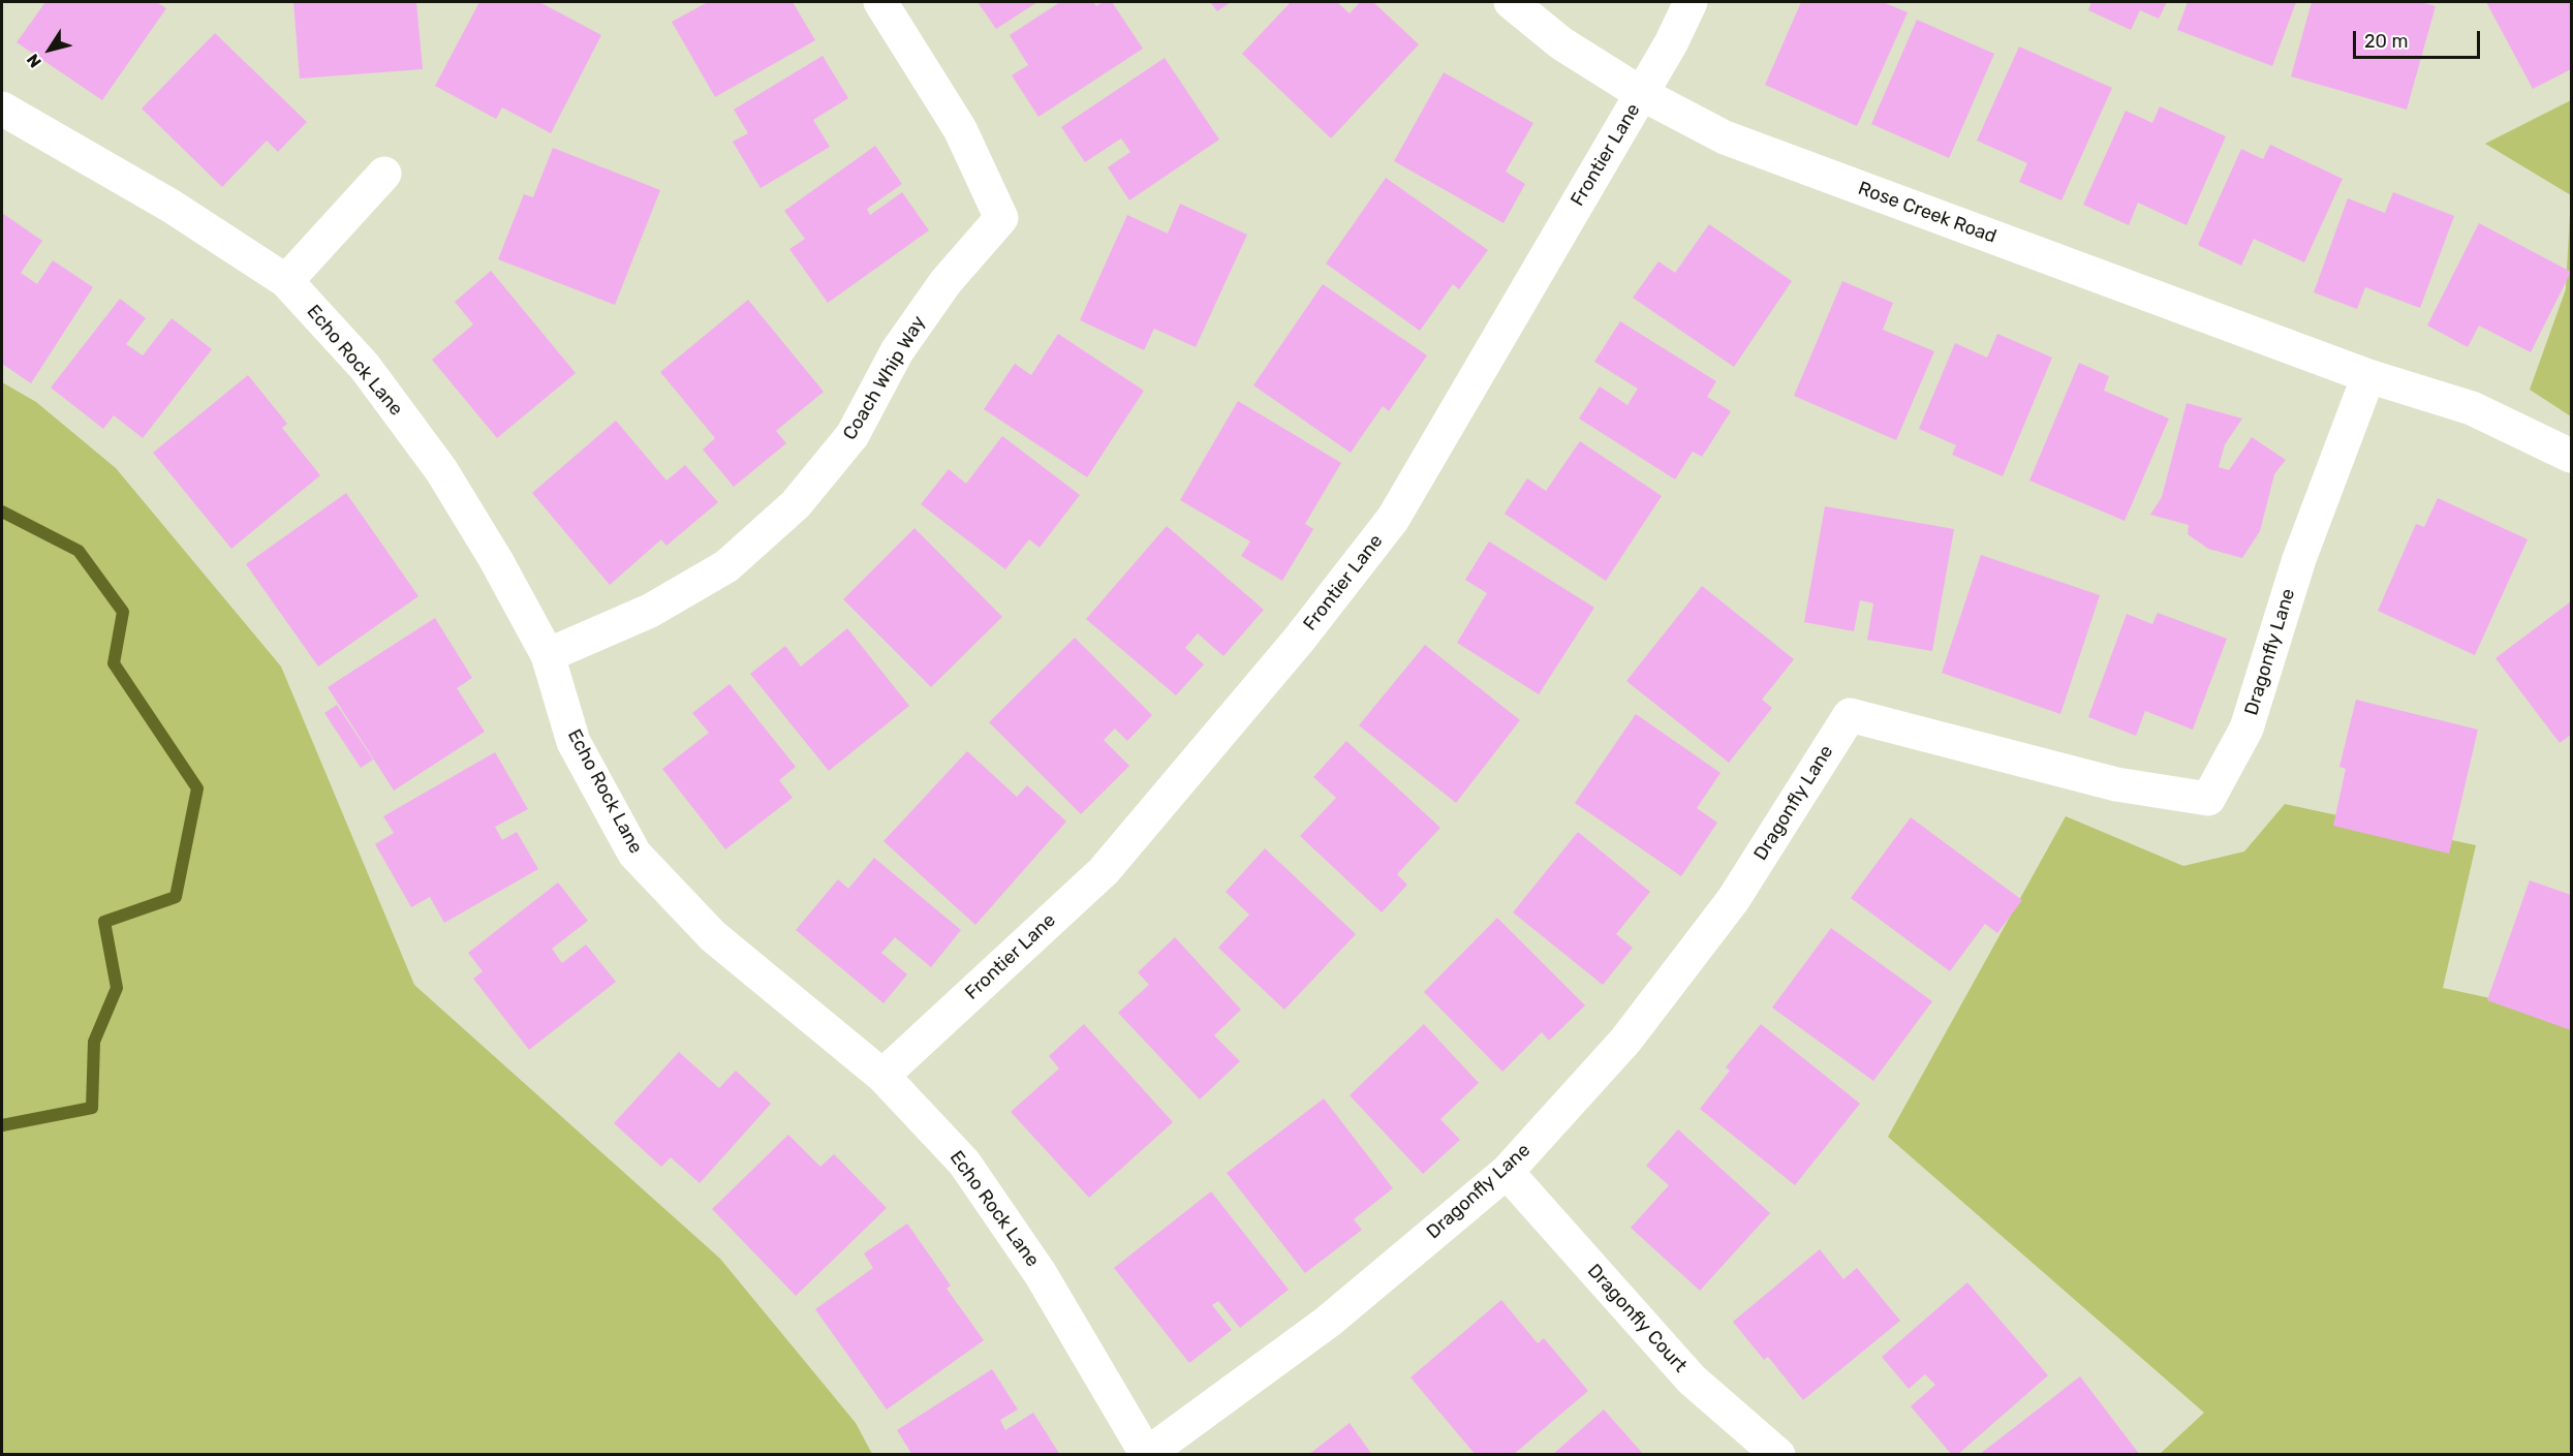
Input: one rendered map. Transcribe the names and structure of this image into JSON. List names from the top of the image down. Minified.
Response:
{"streets":{"street":["Frontier Lane","Rose Creek Road","Echo Rock Lane","Coach Whip Way","Dragonfly Lane","Dragonfly Court"]},"crossings":[["Frontier Lane","Rose Creek Road"],["Frontier Lane","Echo Rock Lane"],["Rose Creek Road","Dragonfly Lane"],["Echo Rock Lane","Coach Whip Way"],["Echo Rock Lane","Dragonfly Lane"],["Dragonfly Lane","Dragonfly Court"]],"scale_bar":"20 m","north":"bottom left"}
